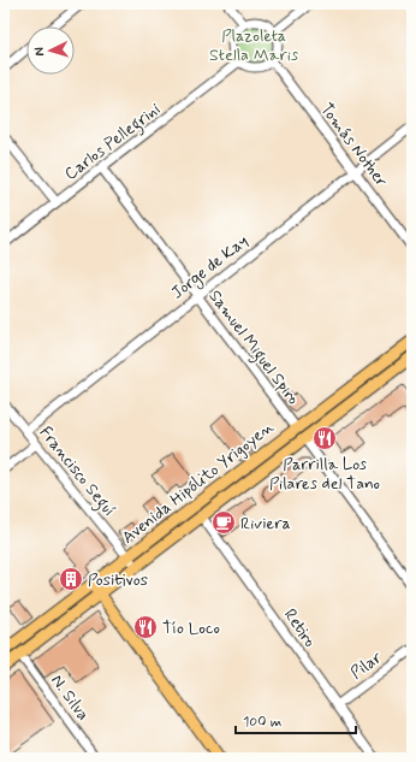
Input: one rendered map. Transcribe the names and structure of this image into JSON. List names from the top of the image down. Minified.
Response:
{"streets":{"main road":["Avenida Hipólito Yrigoyen"],"street":["Carlos Pellegrini","Tomás Nother","Jorge de Kay","Samuel Miguel Spiro","Francisco Seguí","Retiro","Pilar","N. Silva"]},"crossings":[["Carlos Pellegrini","Tomás Nother"],["Carlos Pellegrini","Samuel Miguel Spiro"],["Tomás Nother","Jorge de Kay"],["Jorge de Kay","Samuel Miguel Spiro"],["Jorge de Kay","Francisco Seguí"],["Samuel Miguel Spiro","Avenida Hipólito Yrigoyen"],["Francisco Seguí","Avenida Hipólito Yrigoyen"],["Avenida Hipólito Yrigoyen","Retiro"],["Avenida Hipólito Yrigoyen","N. Silva"],["Retiro","Pilar"]],"parks":["Plazoleta Stella Maris"],"places":{"restaurant":["Parrilla Los Pilares del Tano","Tío Loco"],"cafe":["Riviera"],"building":["Positivos"]},"scale_bar":"100 m","north":"left"}
